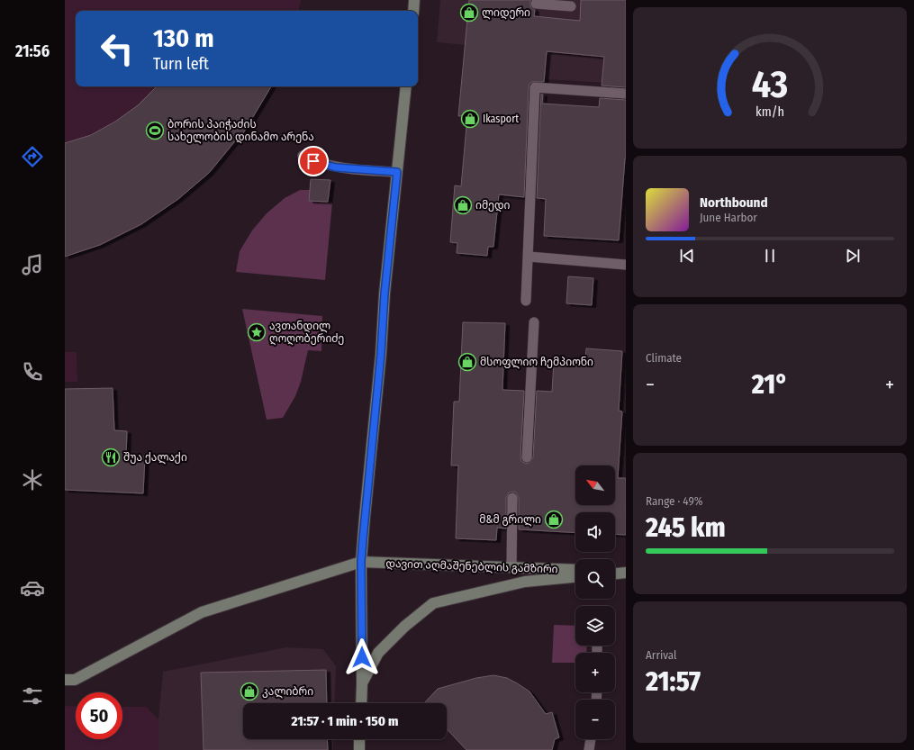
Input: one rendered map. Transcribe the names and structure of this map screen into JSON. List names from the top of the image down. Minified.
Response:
{"streets":{"main road":["დავით აღმაშენებლის გამზირი"]},"places":{"shop":["ლიდერი","Ikasport","იმედი","მსოფლიო ჩემპიონი","მ&მ გრილი","კალიბრი"],"sports":["ბორის პაიჭაძის სახელობის დინამო არენა"],"place":["ავთანდილ ღოღობერიძე"],"restaurant":["შუა ქალაქი"]},"north":"top left","page":{"tabs":"21:56","turn":["130 m","Turn left"],"song":["Northbound","June Harbor"],"tile":["Climate",["Range · 49%","245 km"],["Arrival","21:57"]],"heat":["−","21°","+"],"map_buttons":["+","−"],"limit":"50","trip":"21:57 · 1 min · 150 m","gauge":["43","km/h"]}}
